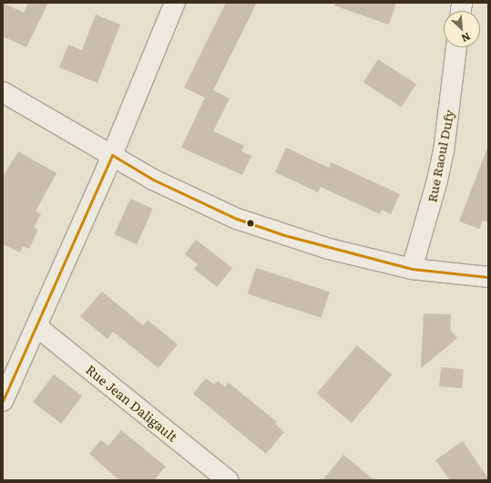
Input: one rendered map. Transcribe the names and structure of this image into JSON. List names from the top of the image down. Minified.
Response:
{"streets":{"street":["Rue Raoul Dufy","Rue Jean Daligault"]},"north":"bottom right"}
